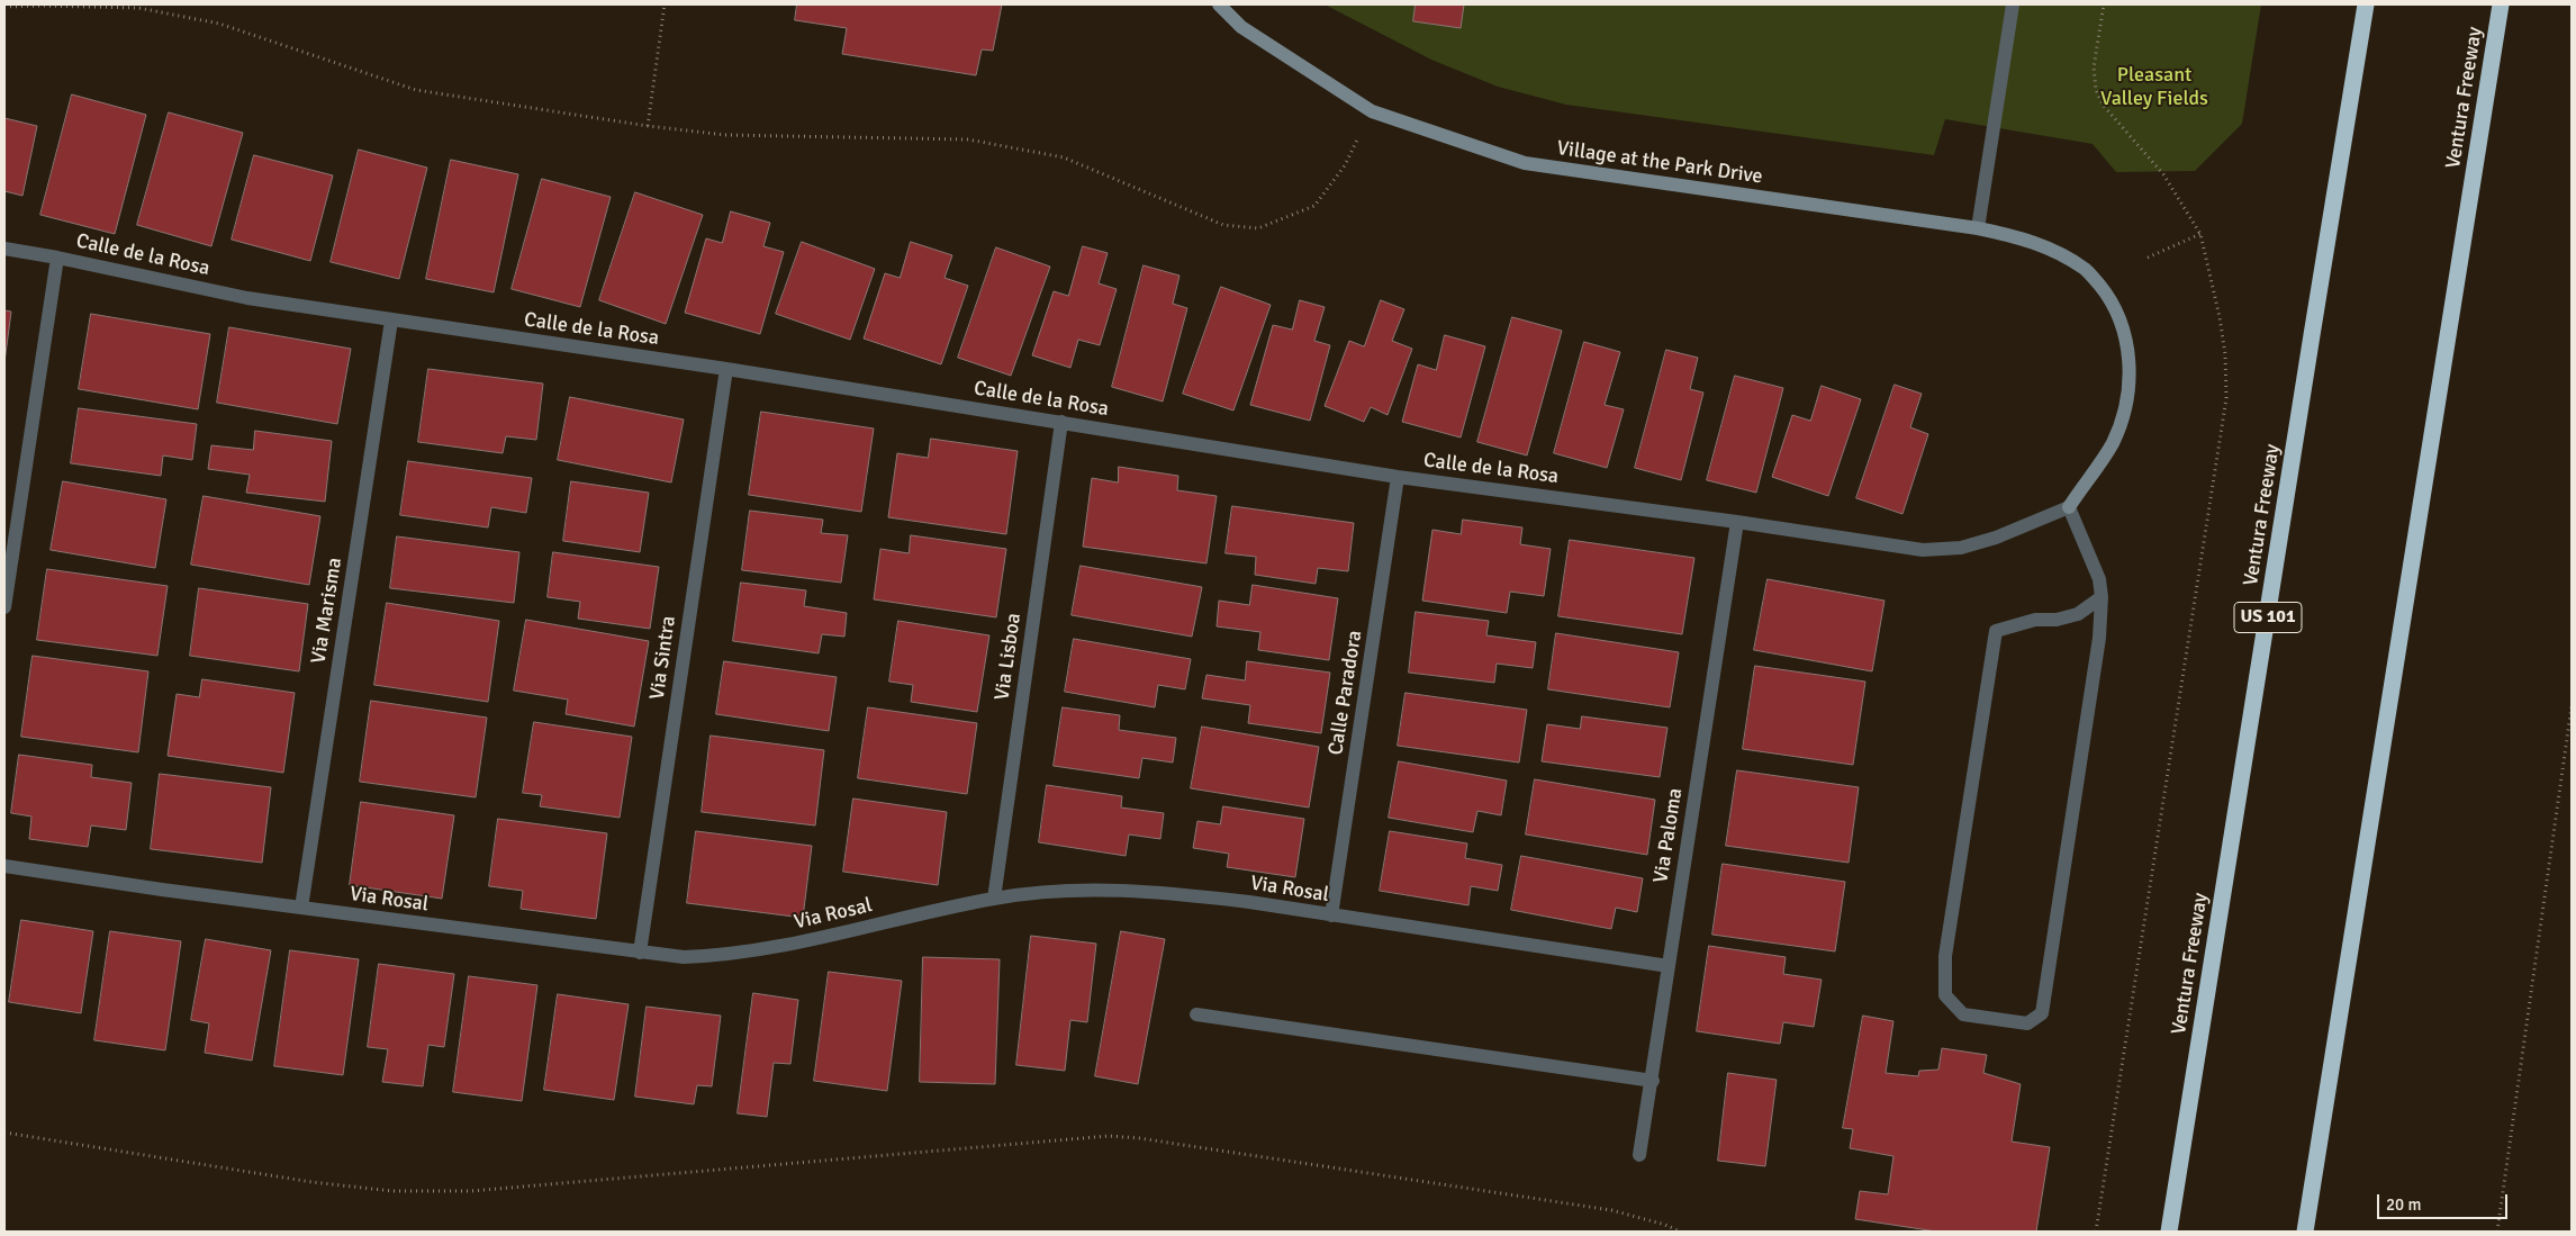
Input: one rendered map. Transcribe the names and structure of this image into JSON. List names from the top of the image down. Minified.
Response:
{"streets":{"highway":["Ventura Freeway","US 101"],"street":["Village at the Park Drive","Calle de la Rosa","Via Marisma","Via Lisboa","Via Sintra","Calle Paradora","Via Paloma","Via Rosal"]},"crossings":[["Village at the Park Drive","Calle de la Rosa"],["Calle de la Rosa","Via Marisma"],["Calle de la Rosa","Via Lisboa"],["Calle de la Rosa","Via Sintra"],["Calle de la Rosa","Calle Paradora"],["Calle de la Rosa","Via Paloma"],["Via Marisma","Via Rosal"],["Via Lisboa","Via Rosal"],["Via Sintra","Via Rosal"],["Calle Paradora","Via Rosal"],["Via Paloma","Via Rosal"]],"parks":["Pleasant Valley Fields"],"scale_bar":"20 m"}
